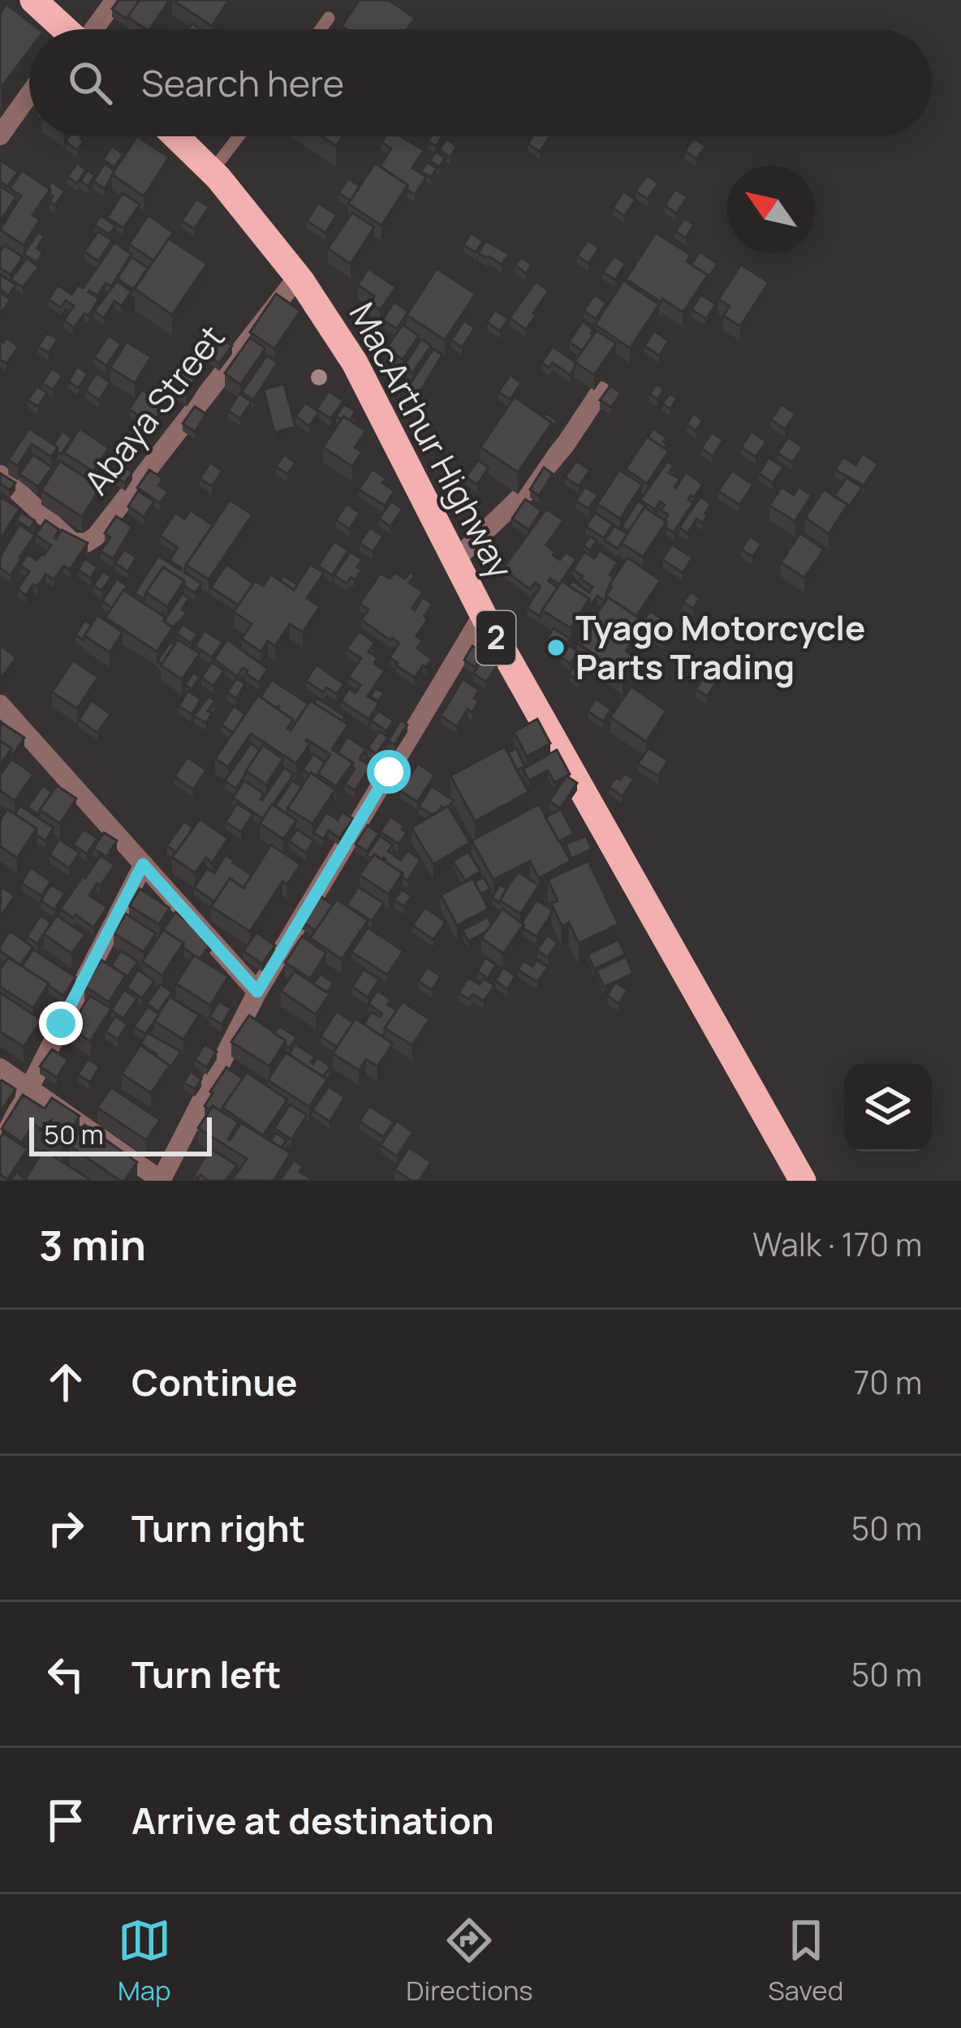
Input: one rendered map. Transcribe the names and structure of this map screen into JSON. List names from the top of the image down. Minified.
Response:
{"streets":{"highway":["MacArthur Highway","2"],"street":["Abaya Street"]},"crossings":[["Abaya Street","MacArthur Highway"]],"places":["Tyago Motorcycle Parts Trading"],"scale_bar":"50 m","north":"top left","page":{"search":"Search here","scale":"50 m","heading":["3 min","Walk · 170 m"],"list":[["Continue","70 m"],["Turn right","50 m"],["Turn left","50 m"],"Arrive at destination"],"nav":["Map","Directions","Saved"]}}
